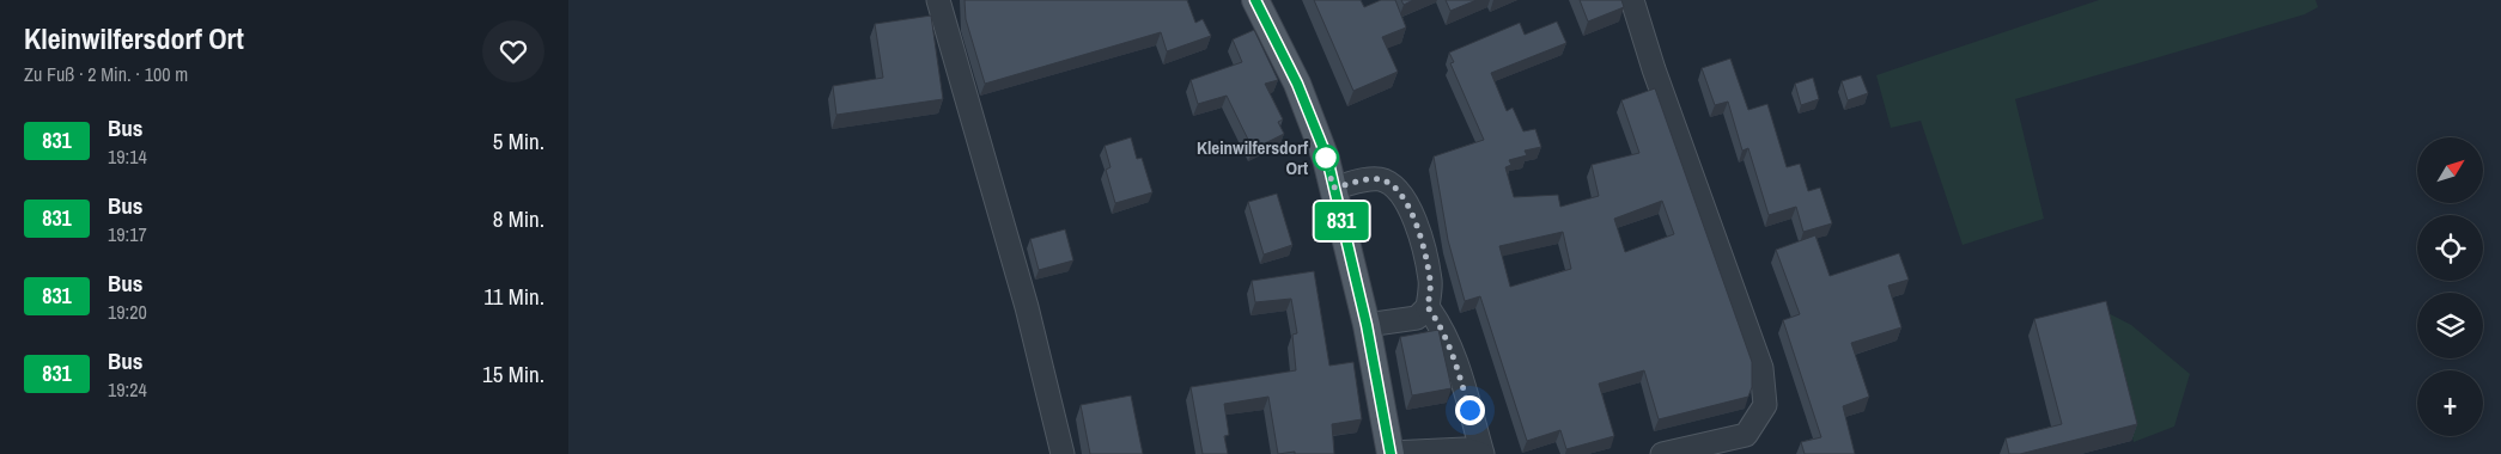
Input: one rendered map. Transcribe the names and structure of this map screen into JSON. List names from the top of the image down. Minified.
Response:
{"places":["Kleinwilfersdorf Ort"],"lines":["bus line 831"],"north":"top right","page":{"heading":["Kleinwilfersdorf Ort","Zu Fuß · 2 Min. · 100 m"],"on_map":"831","list":[{"mark":"831","name":"Bus","note":"19:14","value":"5 Min."},{"mark":"831","name":"Bus","note":"19:17","value":"8 Min."},{"mark":"831","name":"Bus","note":"19:20","value":"11 Min."},{"mark":"831","name":"Bus","note":"19:24","value":"15 Min."}],"map_buttons":"+"}}
